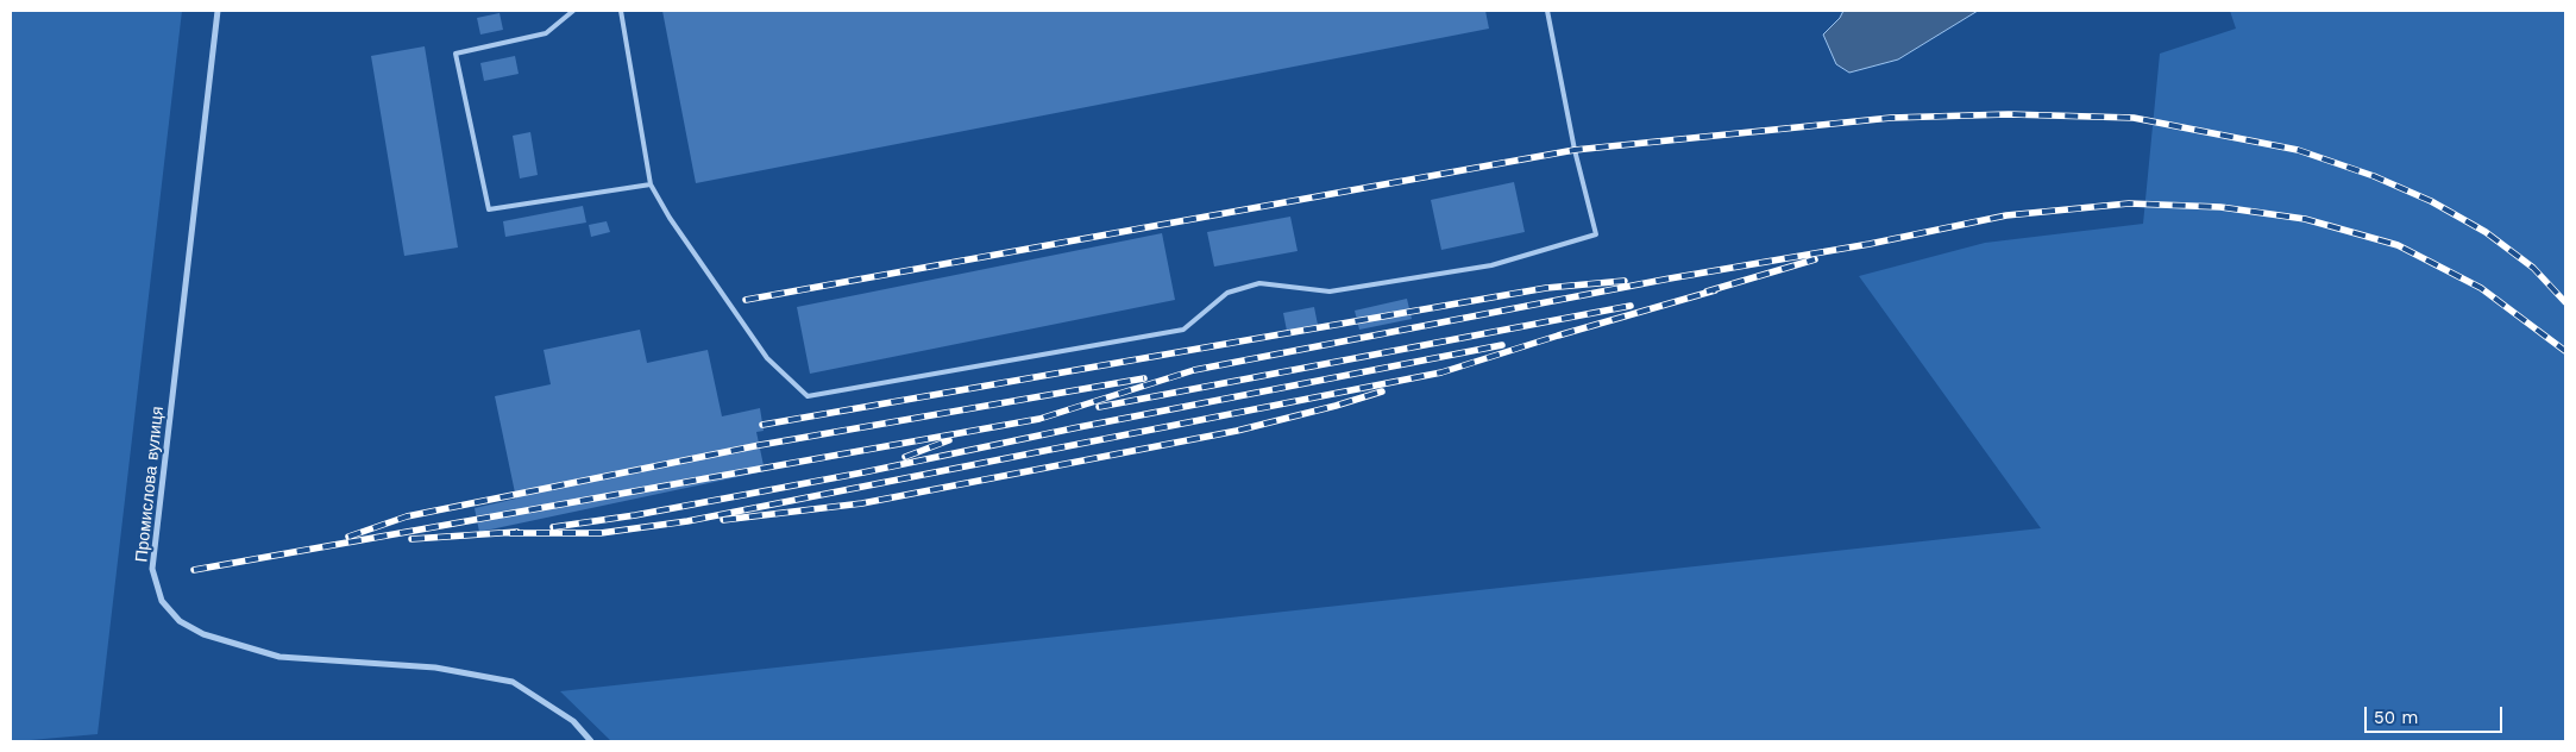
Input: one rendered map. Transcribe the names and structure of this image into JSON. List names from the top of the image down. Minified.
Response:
{"streets":{"street":["Промислова вулиця"]},"scale_bar":"50 m"}
